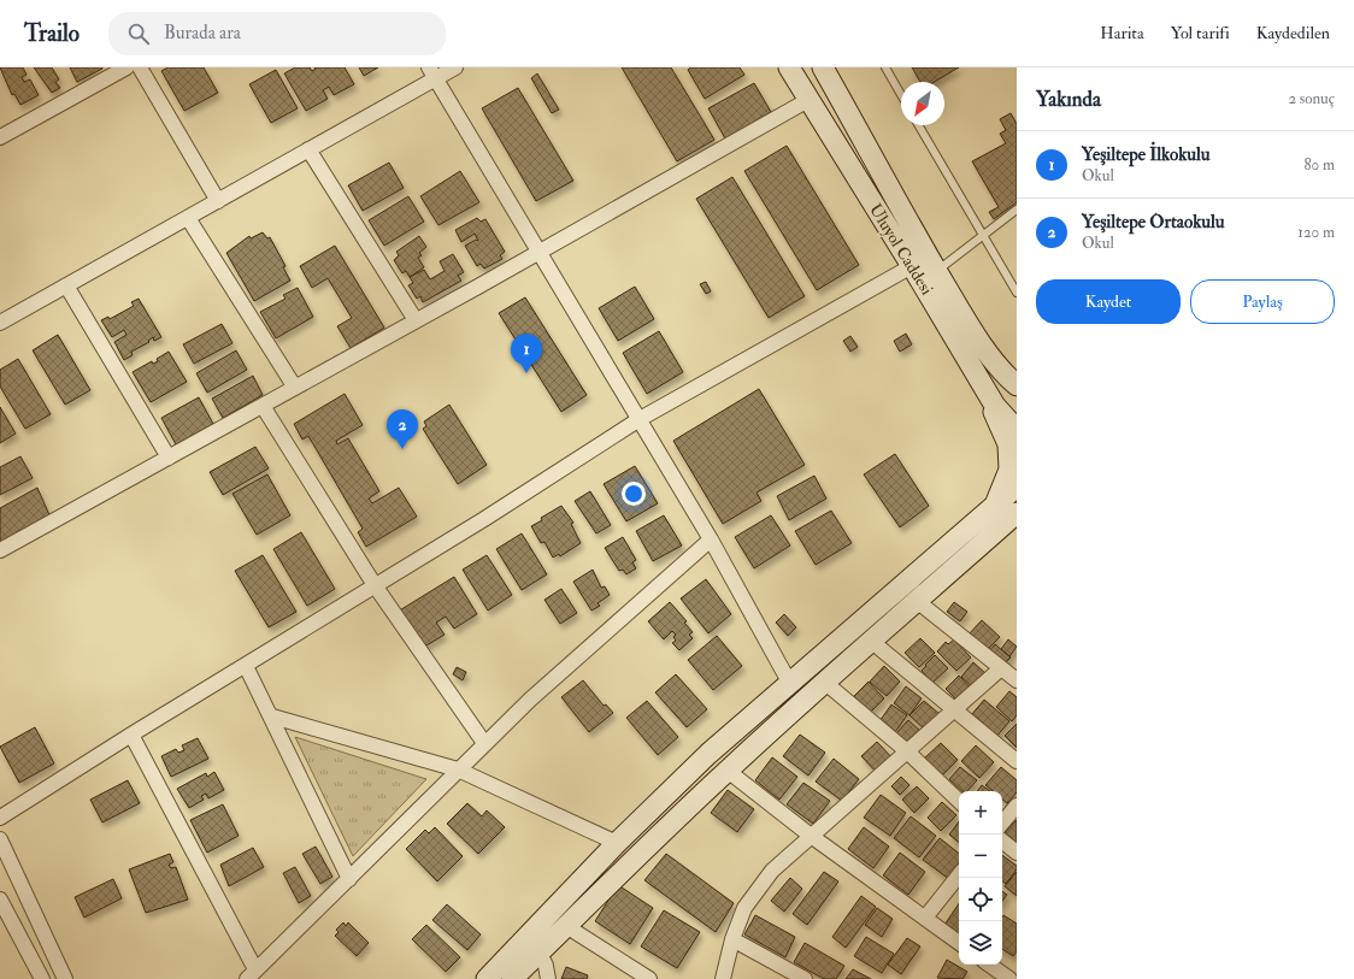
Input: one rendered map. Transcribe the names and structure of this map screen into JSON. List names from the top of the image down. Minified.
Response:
{"streets":{"main road":["Uluyol Caddesi"]},"north":"bottom left","page":{"header":"Trailo","search":"Burada ara","nav":["Harita","Yol tarifi","Kaydedilen"],"heading":["Yakında","2 sonuç"],"list":[{"mark":"1","name":"Yeşiltepe İlkokulu","note":"Okul","value":"80 m"},{"mark":"2","name":"Yeşiltepe Ortaokulu","note":"Okul","value":"120 m"}],"buttons":["Kaydet","Paylaş"],"pins":["1","2"],"map_buttons":["+","−"]}}
